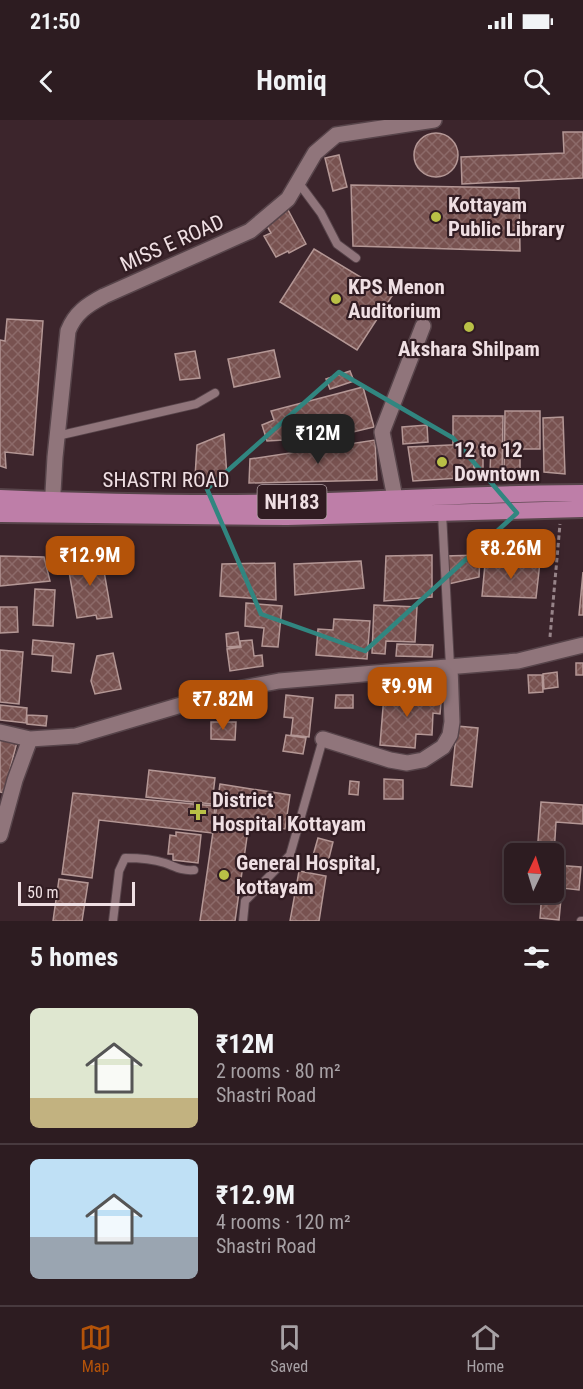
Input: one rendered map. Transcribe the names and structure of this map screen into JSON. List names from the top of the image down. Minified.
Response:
{"streets":{"highway":["SHASTRI ROAD","NH183"],"street":["MISS E ROAD"]},"crossings":[["MISS E ROAD","SHASTRI ROAD"]],"places":{"other":["Kottayam Public Library","KPS Menon Auditorium","Akshara Shilpam","12 to 12 Downtown","General Hospital, kottayam"],"health":["District Hospital Kottayam"]},"scale_bar":"50 m","north":"top","page":{"status":"21:50","header":"Homiq","price":["₹12M","₹8.26M","₹12.9M","₹9.9M","₹7.82M"],"scale":"50 m","heading":"5 homes","list":[{"name":"₹12M","note":"2 rooms · 80 m² · Shastri Road"},{"name":"₹12.9M","note":"4 rooms · 120 m² · Shastri Road"}],"tabs":["Map","Saved","Home"]}}
